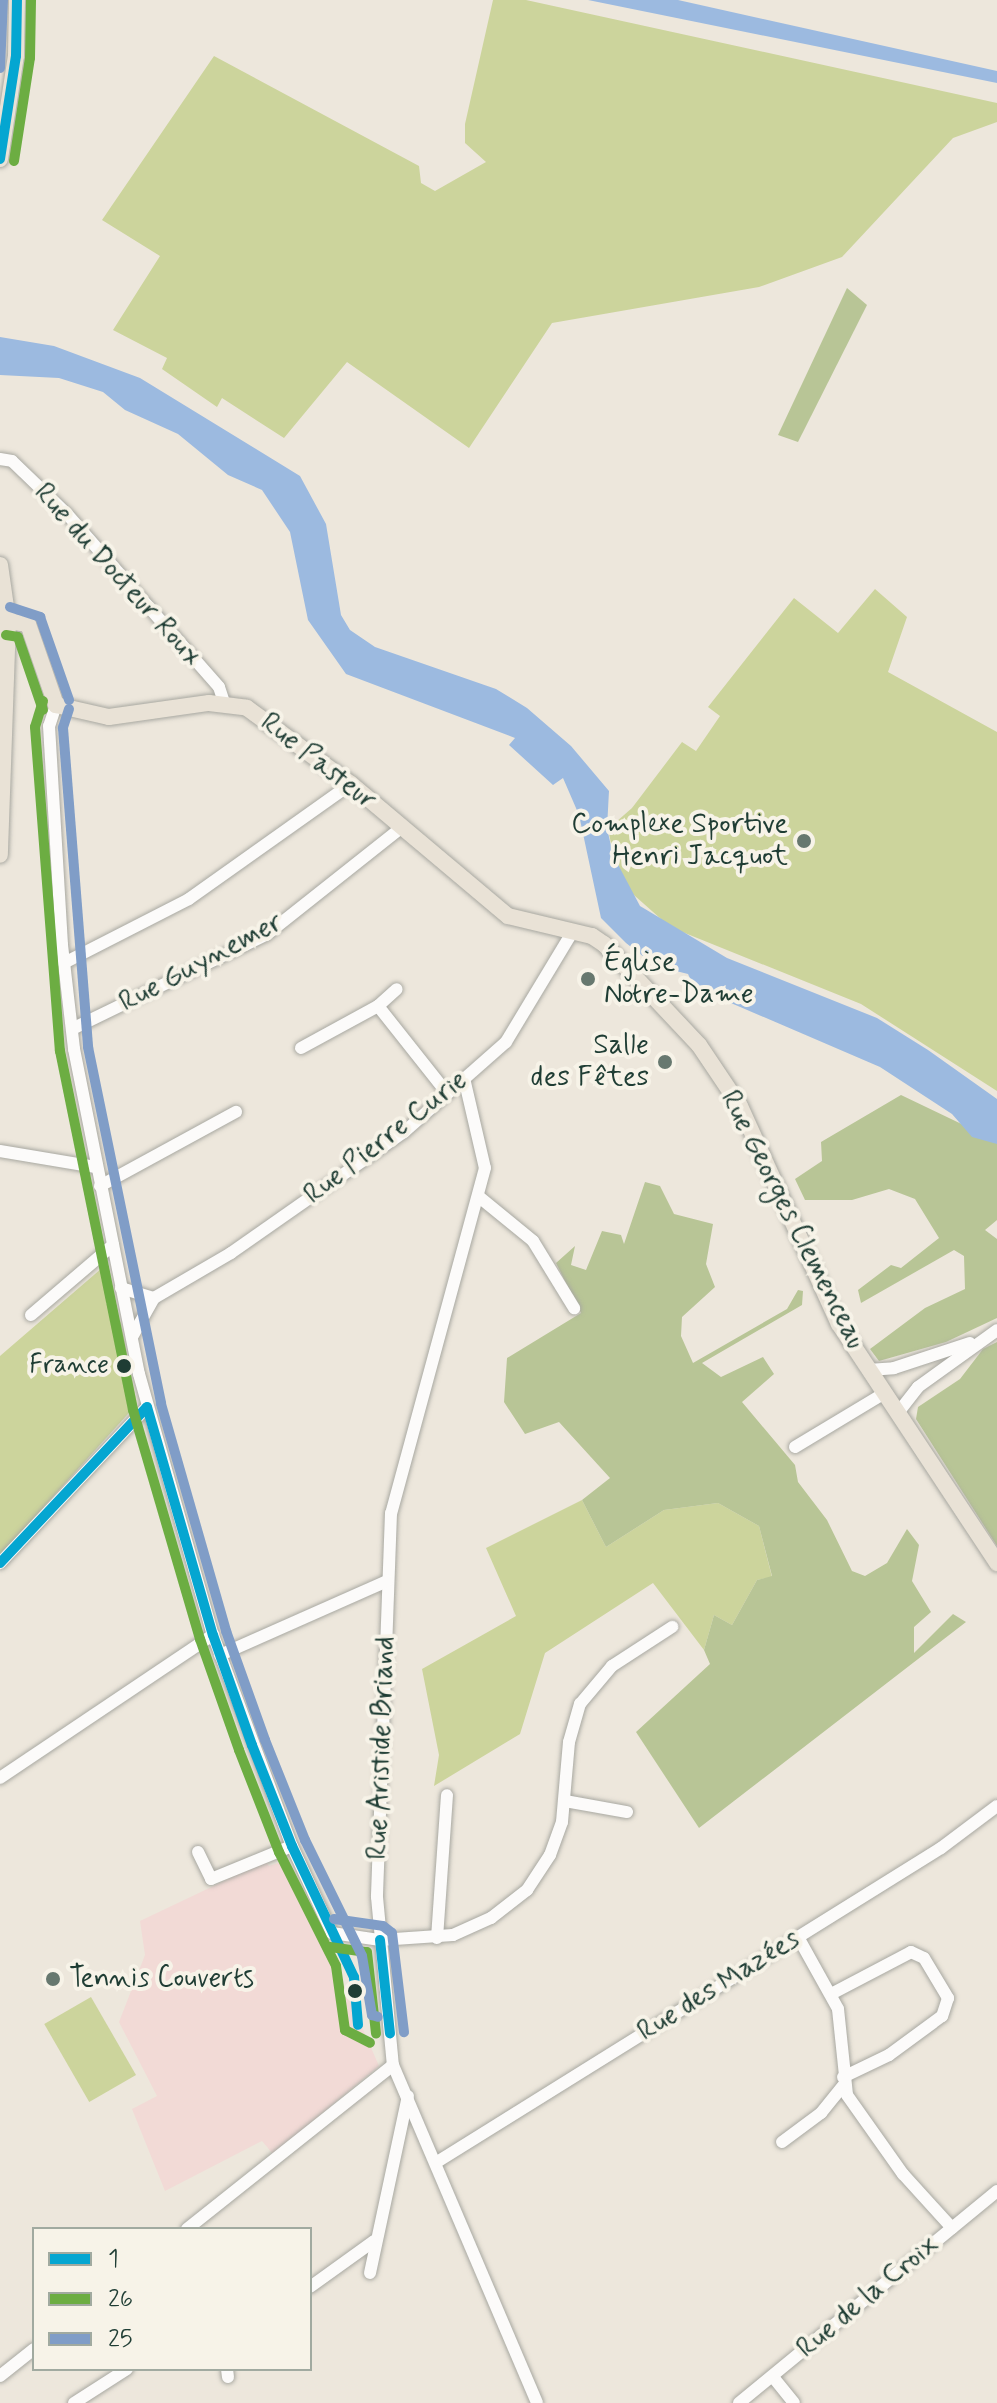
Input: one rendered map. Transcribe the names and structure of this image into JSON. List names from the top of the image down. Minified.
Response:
{"streets":{"main road":["Rue Pasteur","Rue Georges Clemenceau"],"street":["Rue du Docteur Roux","Rue Guynemer","Rue Pierre Curie","Rue Aristide Briand","Rue des Mazées","Rue de la Croix"]},"crossings":[["Rue du Docteur Roux","Rue Pasteur"],["Rue Pasteur","Rue Guynemer"],["Rue Pasteur","Rue Pierre Curie"],["Rue Pasteur","Rue Georges Clemenceau"],["Rue Pierre Curie","Rue Aristide Briand"],["Rue Aristide Briand","Rue des Mazées"]],"places":["Complexe Sportive Henri Jacquot","Église Notre-Dame","Salle des Fêtes","France","Tennis Couverts"],"lines":["transit line 1","transit line 26","transit line 25"],"legend":["1","26","25"]}
